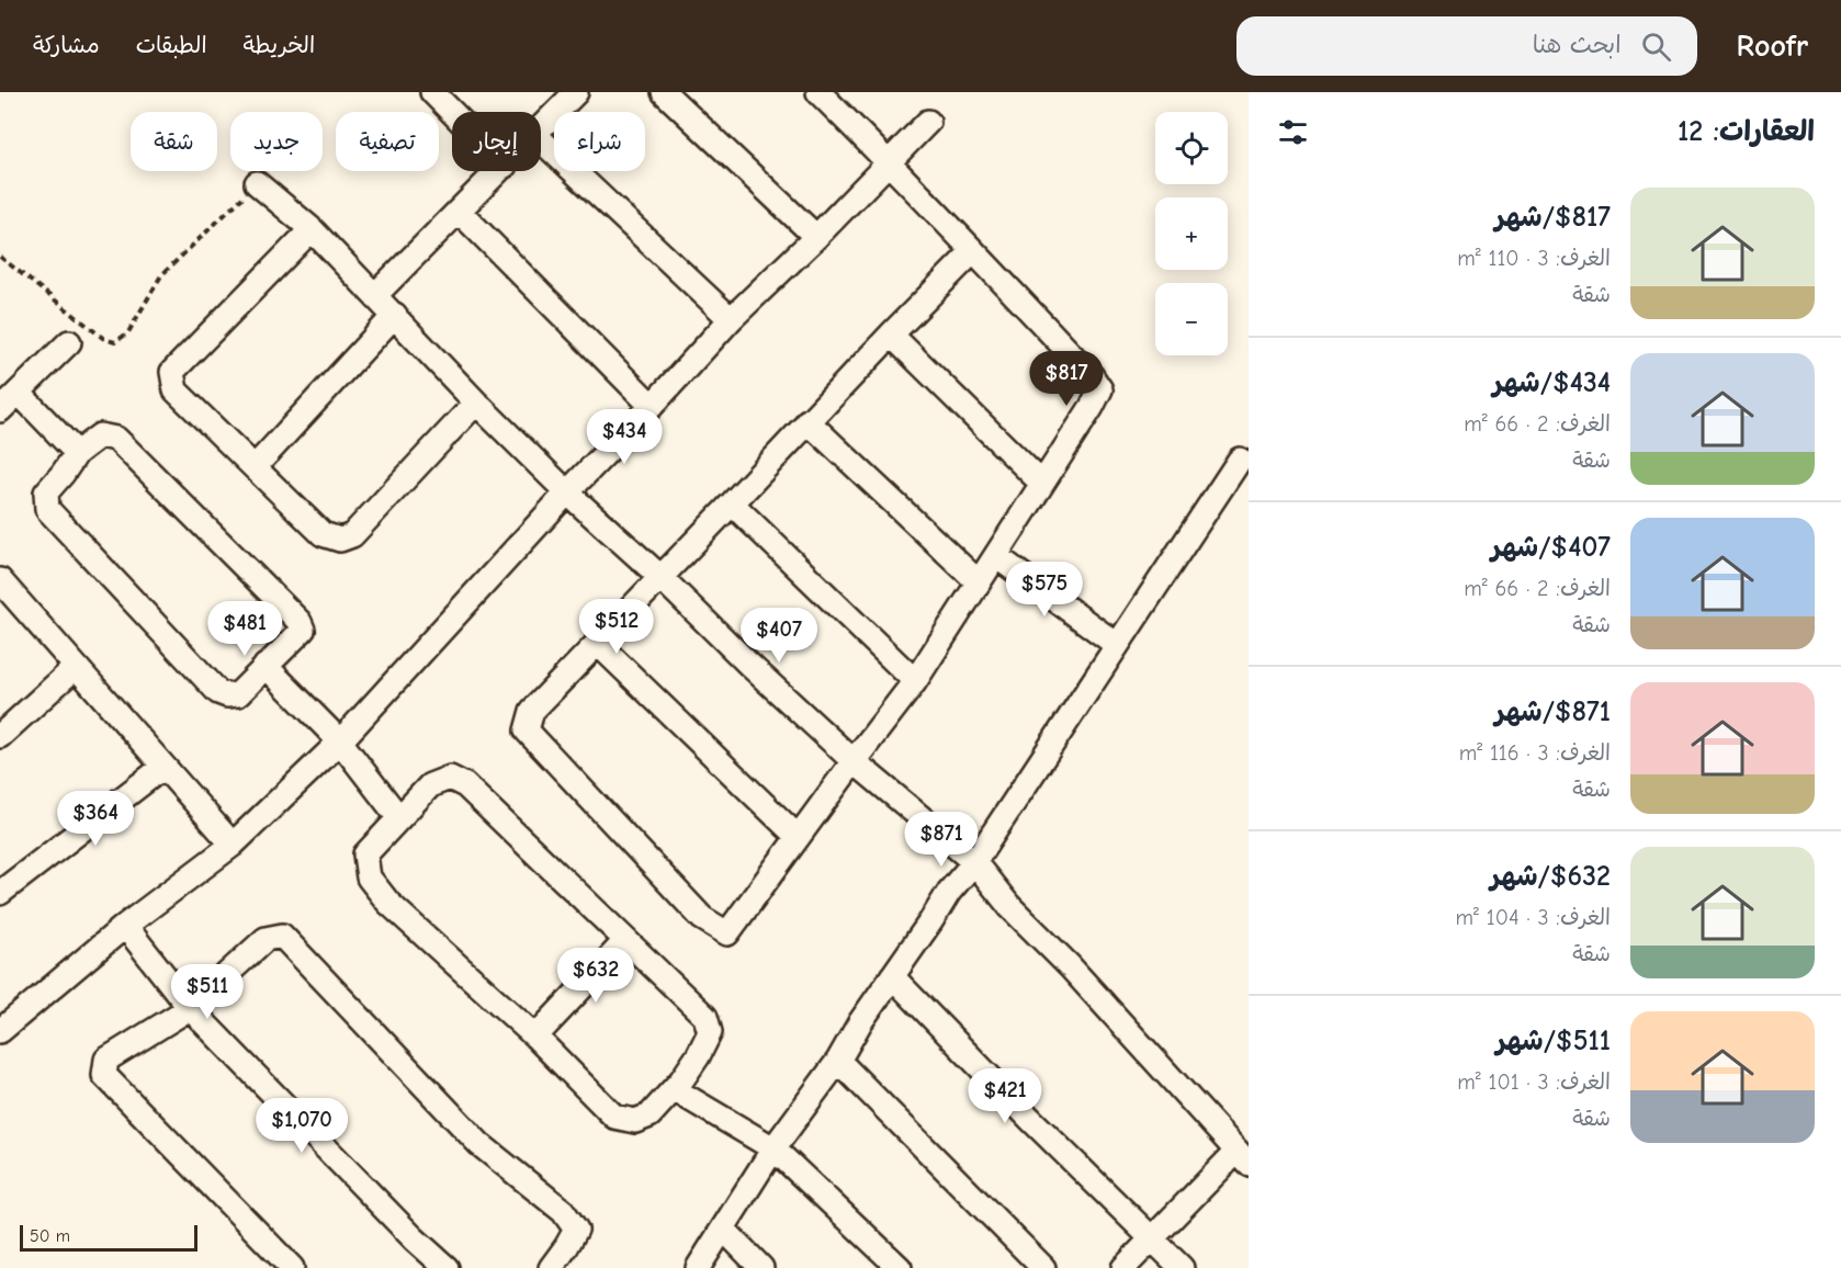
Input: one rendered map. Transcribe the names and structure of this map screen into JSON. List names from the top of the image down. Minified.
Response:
{"scale_bar":"50 m","page":{"header":"Roofr","search":"ابحث هنا","nav":["الخريطة","الطبقات","مشاركة"],"heading":"العقارات: 12","map_buttons":["+","−"],"chip":["شراء","إيجار","تصفية","جديد","شقة"],"list":[{"name":"$817/شهر","note":"الغرف: 3 · 110 m² · شقة"},{"name":"$434/شهر","note":"الغرف: 2 · 66 m² · شقة"},{"name":"$407/شهر","note":"الغرف: 2 · 66 m² · شقة"},{"name":"$871/شهر","note":"الغرف: 3 · 116 m² · شقة"},{"name":"$632/شهر","note":"الغرف: 3 · 104 m² · شقة"},{"name":"$511/شهر","note":"الغرف: 3 · 101 m² · شقة"}],"price":["$817","$434","$575","$512","$481","$407","$364","$871","$632","$511","$421","$1,070"],"scale":"50 m"}}
